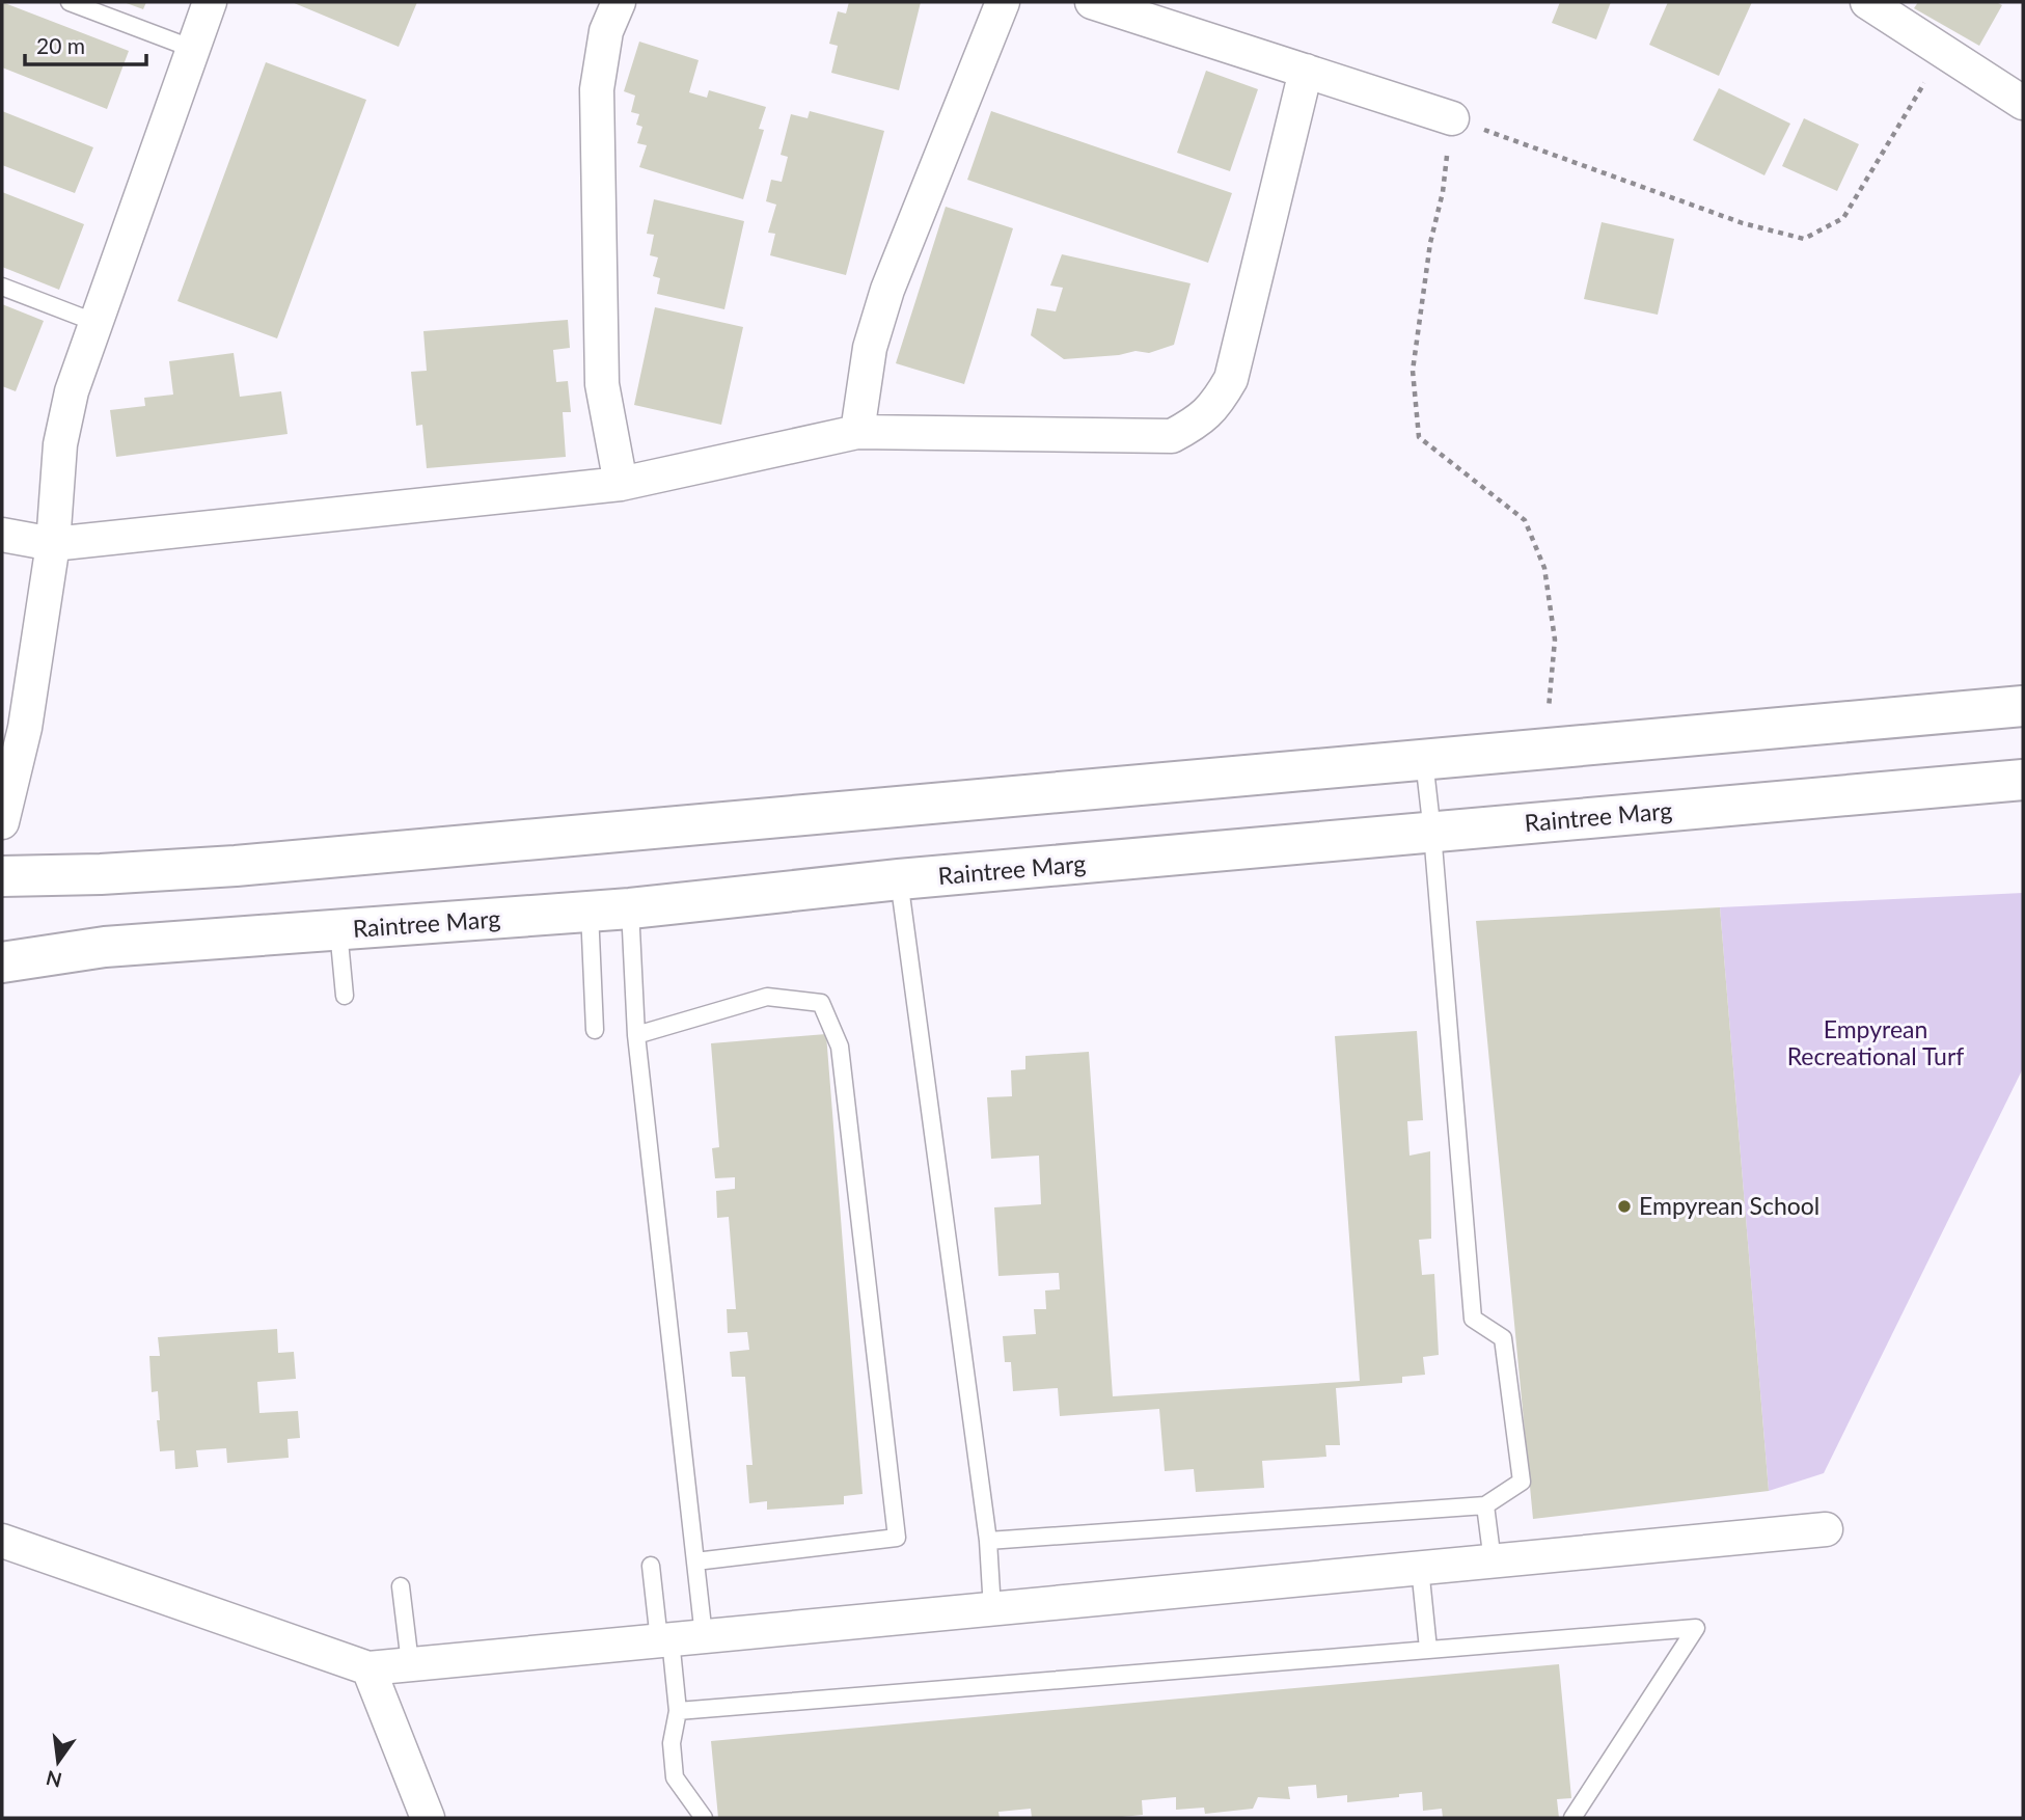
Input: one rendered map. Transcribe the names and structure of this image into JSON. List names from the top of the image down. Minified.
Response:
{"streets":{"main road":["Raintree Marg"]},"parks":["Empyrean Recreational Turf"],"places":["Empyrean School"],"scale_bar":"20 m","north":"bottom"}
